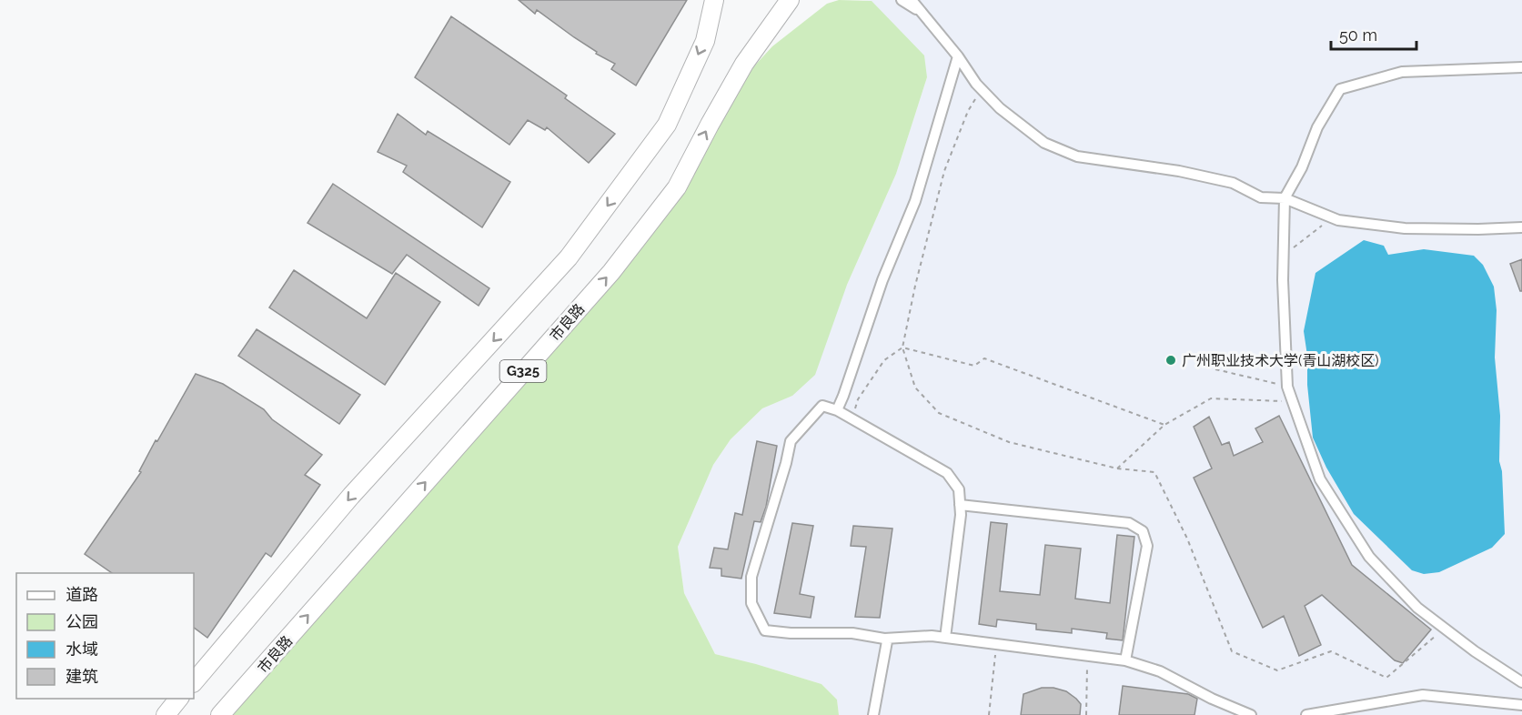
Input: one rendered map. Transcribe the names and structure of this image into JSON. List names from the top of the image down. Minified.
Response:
{"streets":{"highway":["市良路","G325"]},"places":["广州职业技术大学(青山湖校区)"],"legend":["道路","公园","水域","建筑"],"scale_bar":"50 m"}
